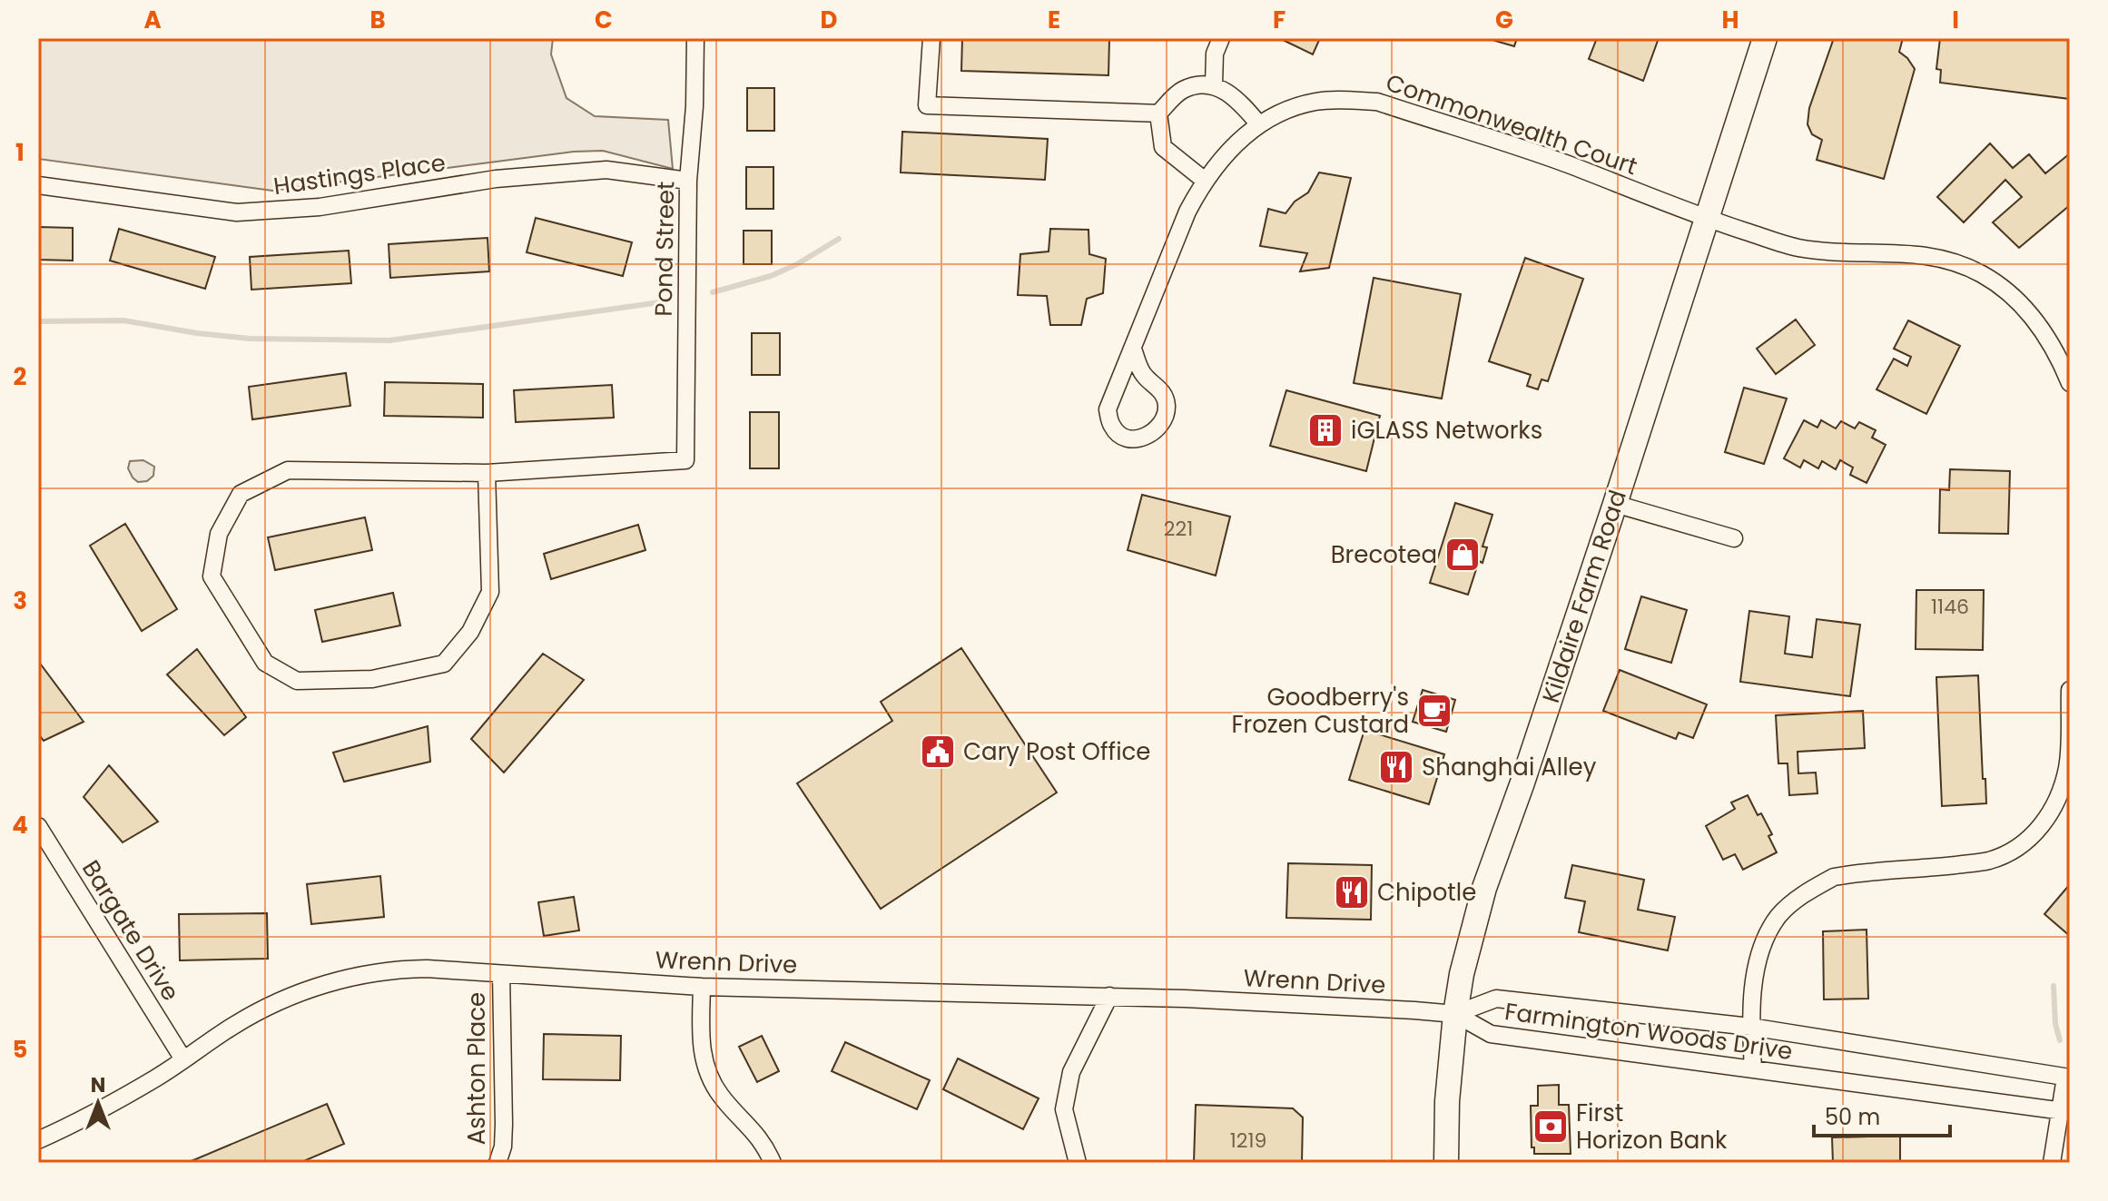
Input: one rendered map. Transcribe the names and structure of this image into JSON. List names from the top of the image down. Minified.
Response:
{"streets":{"main road":["Kildaire Farm Road"],"street":["Commonwealth Court","Hastings Place","Pond Street","Bargate Drive","Wrenn Drive","Farmington Woods Drive","Ashton Place"]},"crossings":[["Commonwealth Court","Kildaire Farm Road"],["Hastings Place","Pond Street"],["Kildaire Farm Road","Wrenn Drive"],["Kildaire Farm Road","Farmington Woods Drive"],["Bargate Drive","Wrenn Drive"],["Wrenn Drive","Farmington Woods Drive"],["Wrenn Drive","Ashton Place"]],"places":{"building":["iGLASS Networks"],"shop":["Brecotea"],"cafe":["Goodberry's Frozen Custard"],"public building":["Cary Post Office"],"restaurant":["Shanghai Alley","Chipotle"],"bank":["First Horizon Bank"]},"house_numbers":["221","1146","1219"],"scale_bar":"50 m","north":"top","grid":{"columns":["A","B","C","D","E","F","G","H","I"],"rows":["1","2","3","4","5"]}}
